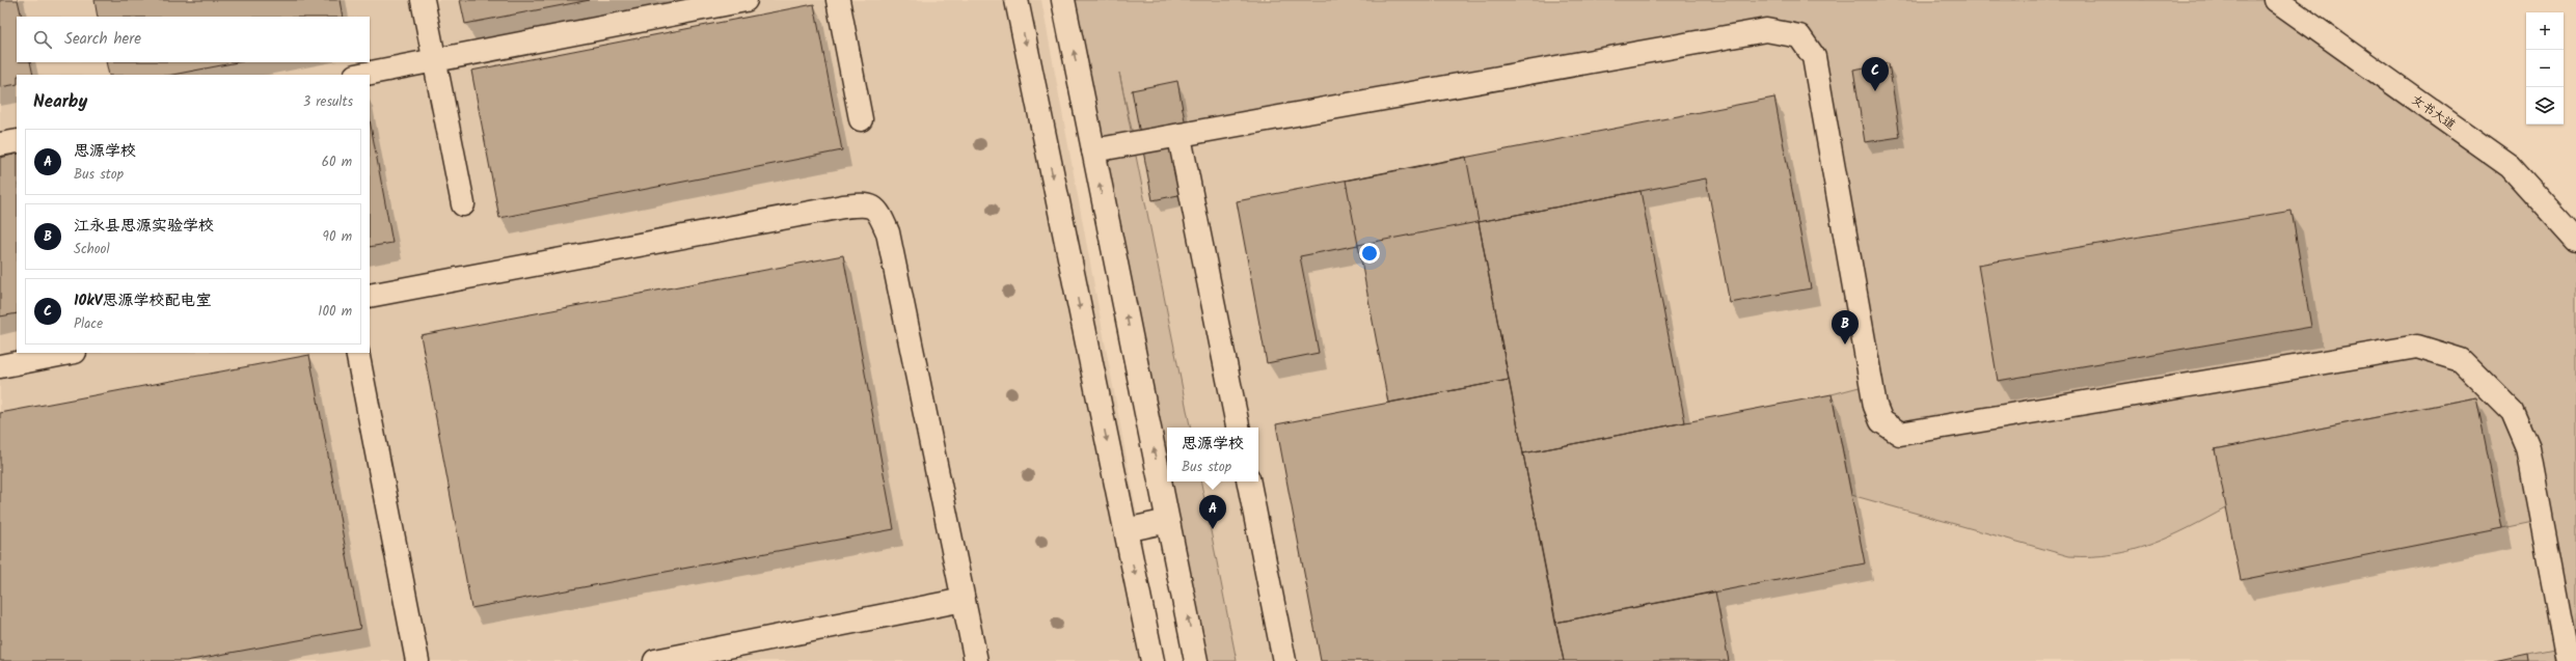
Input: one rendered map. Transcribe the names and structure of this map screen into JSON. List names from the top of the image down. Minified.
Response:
{"streets":{"main road":["女书大道"]},"page":{"map_buttons":["+","−"],"search":"Search here","pins":["C","B","A"],"heading":["Nearby","3 results"],"list":[{"mark":"A","name":"思源学校","note":"Bus stop","value":"60 m"},{"mark":"B","name":"江永县思源实验学校","note":"School","value":"90 m"},{"mark":"C","name":"10kV思源学校配电室","note":"Place","value":"100 m"}],"popup":["思源学校","Bus stop"]}}
